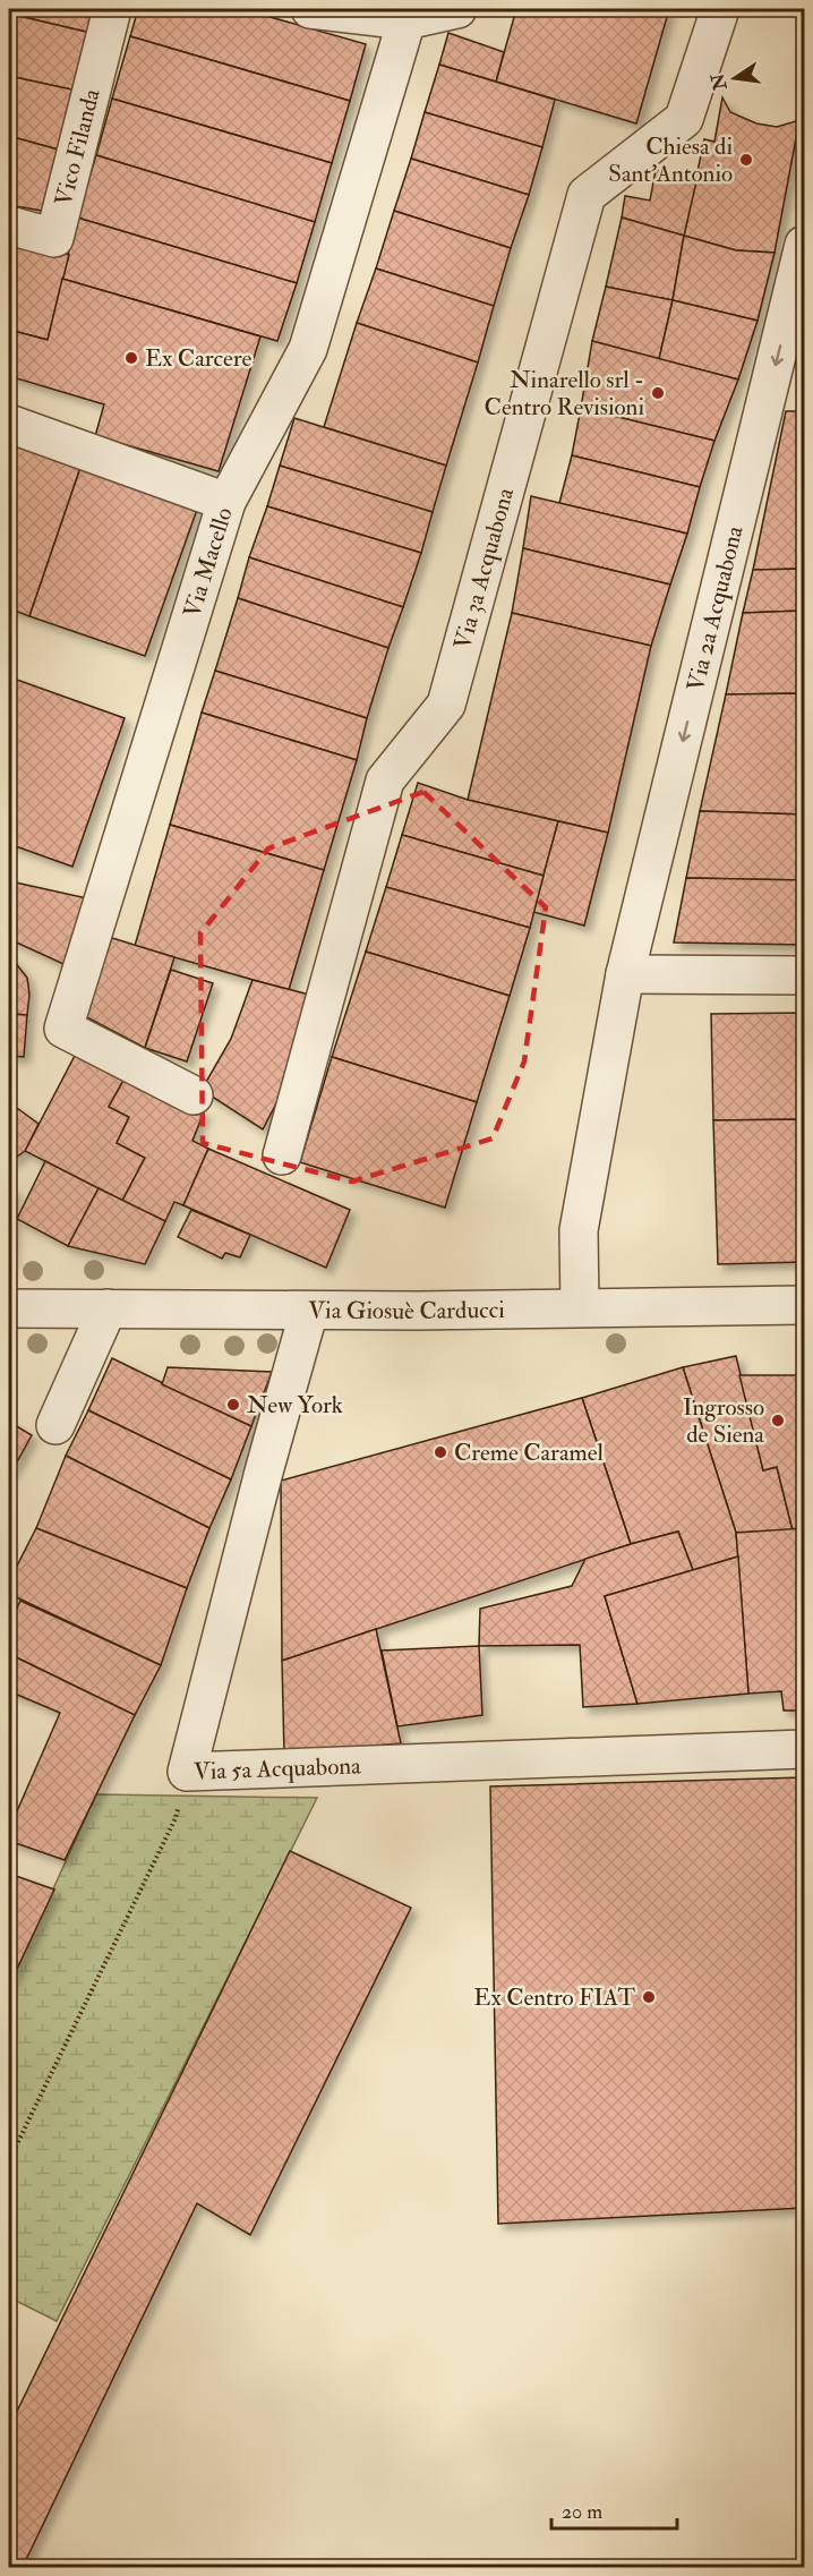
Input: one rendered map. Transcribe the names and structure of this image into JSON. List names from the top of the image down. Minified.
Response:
{"streets":{"street":["Vico Filanda","Via Macello","Via 3a Acquabona","Via 2a Acquabona","Via Giosuè Carducci","Via 5a Acquabona"]},"crossings":[["Via 2a Acquabona","Via Giosuè Carducci"],["Via Giosuè Carducci","Via 5a Acquabona"]],"one_way":["Via 2a Acquabona"],"places":["Chiesa di Sant'Antonio","Ex Carcere","Ninarello srl - Centro Revisioni","New York","Ingrosso de Siena","Creme Caramel","Ex Centro FIAT"],"scale_bar":"20 m","north":"left"}
